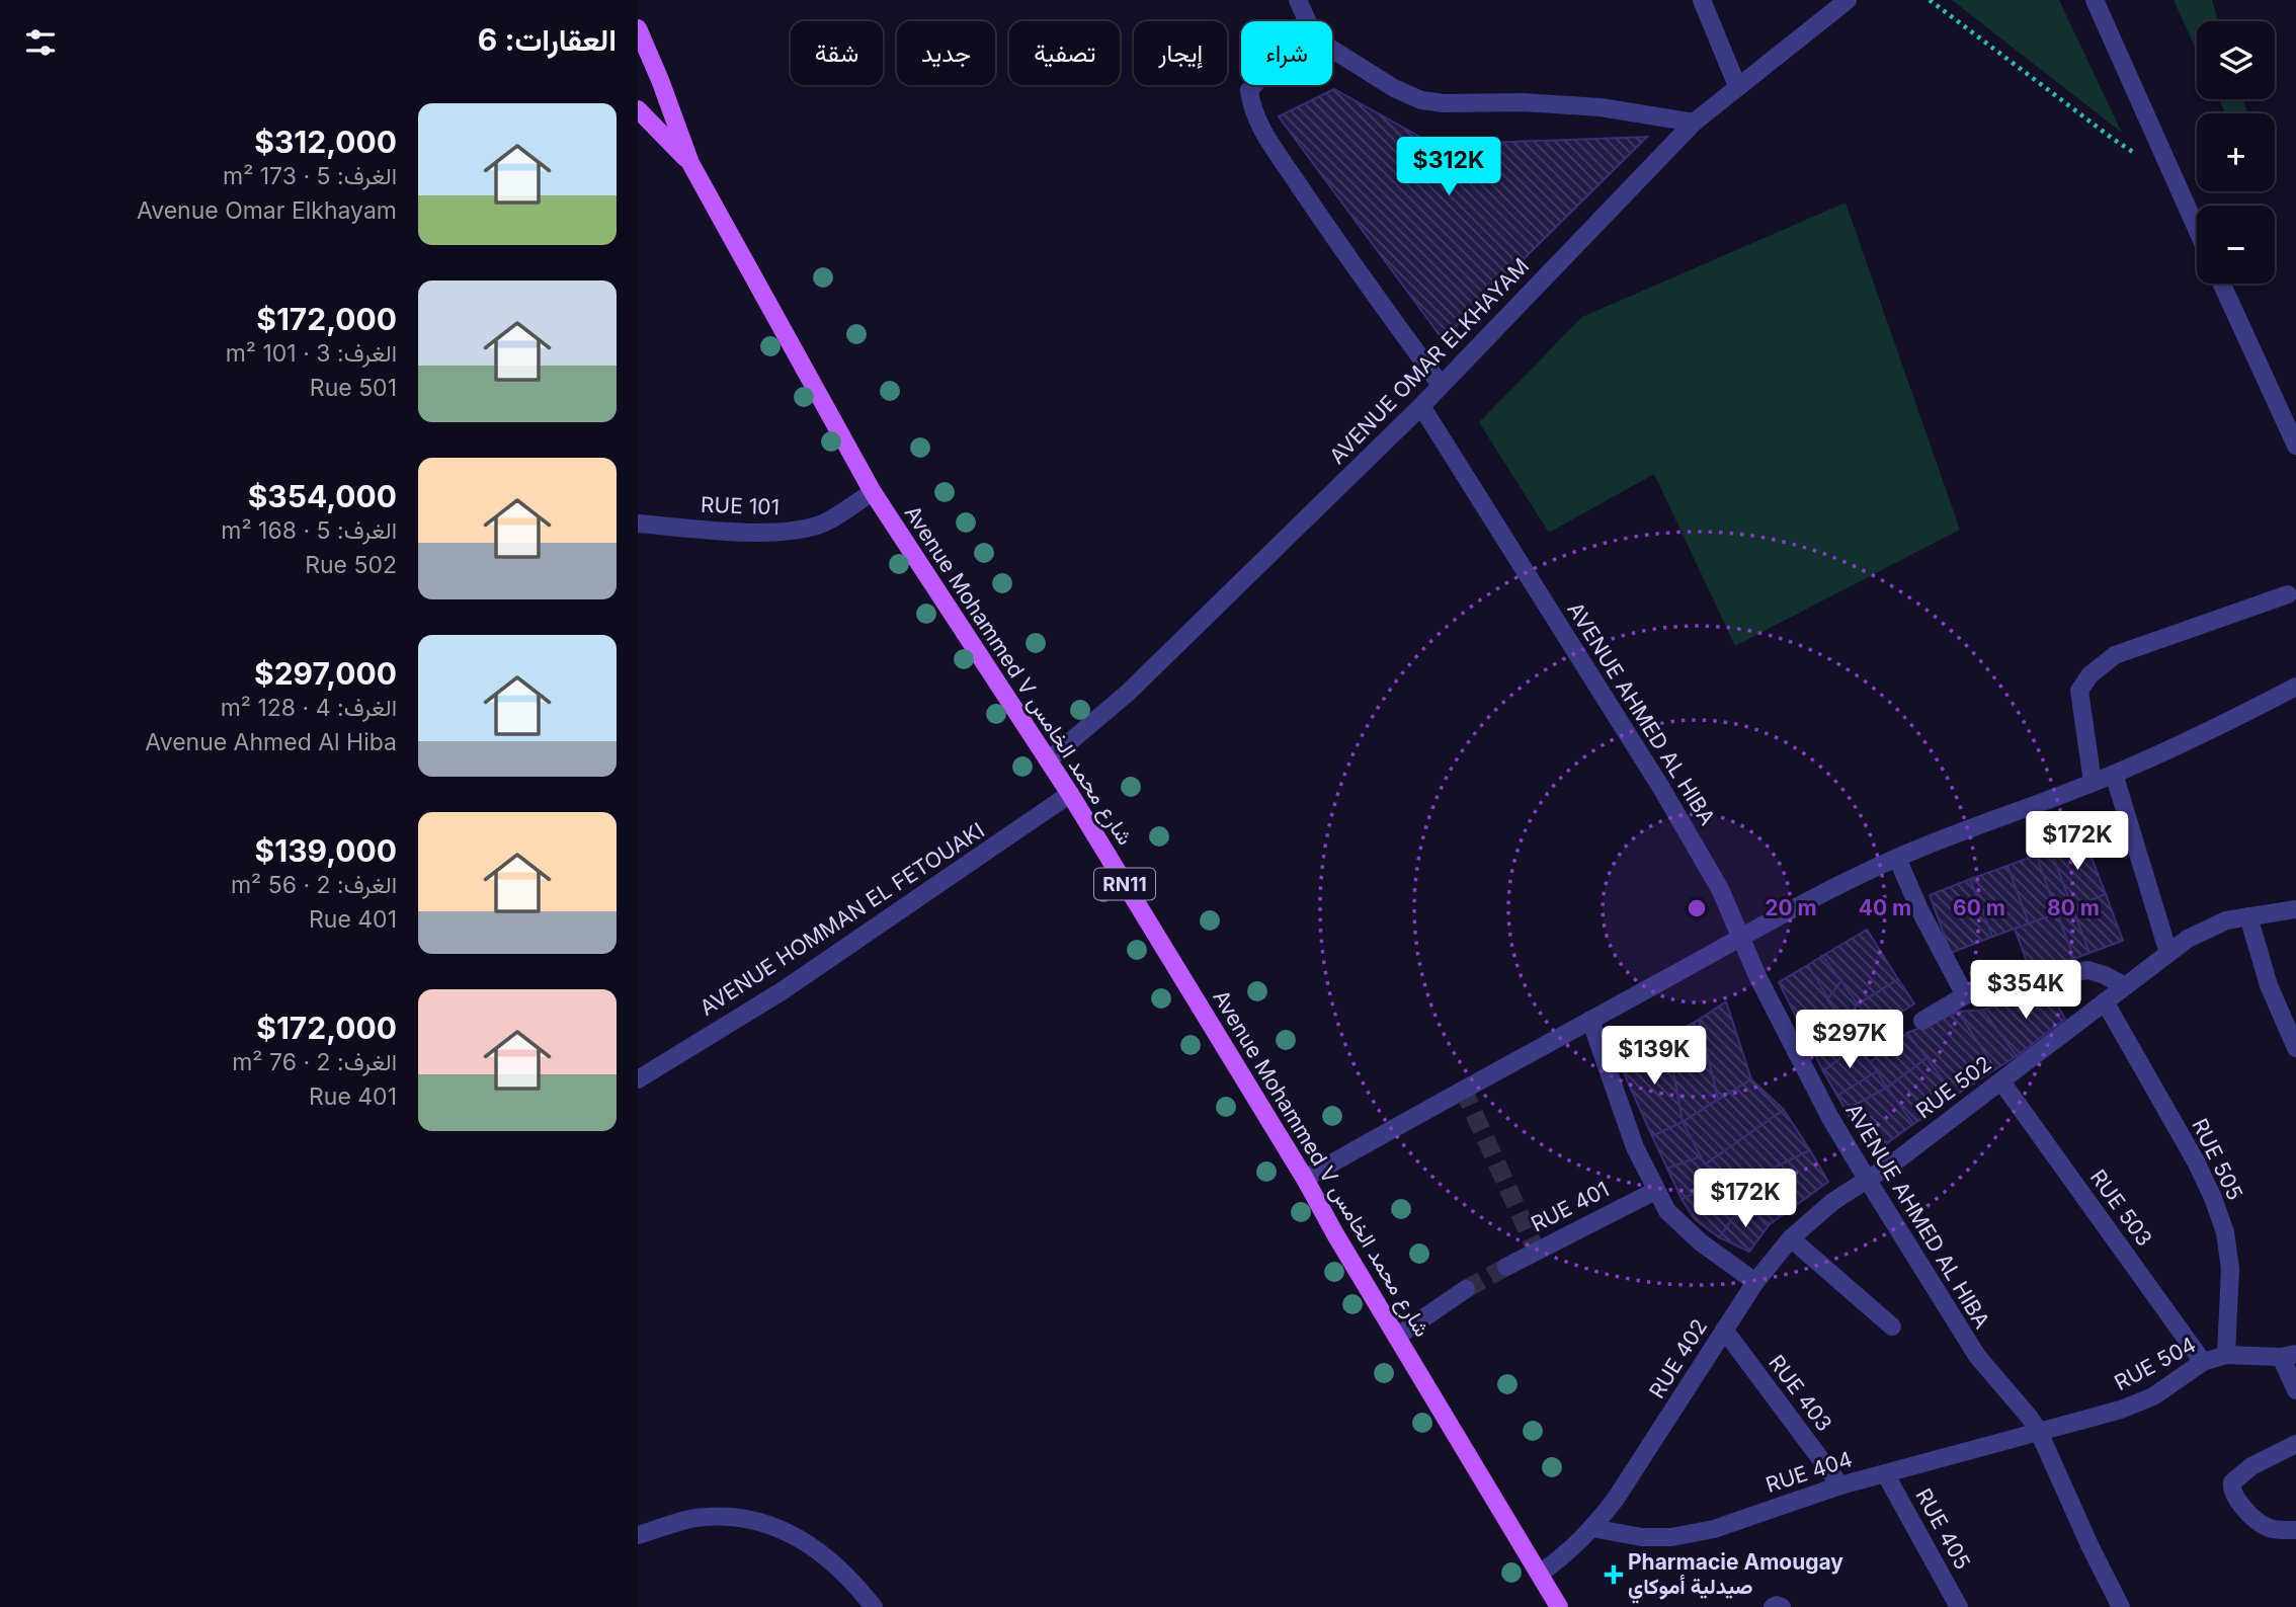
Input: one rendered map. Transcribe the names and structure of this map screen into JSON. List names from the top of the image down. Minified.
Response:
{"streets":{"main road":["Avenue Mohammed V شارع محمد الخامس","RN11"],"street":["AVENUE OMAR ELKHAYAM","RUE 101","AVENUE AHMED AL HIBA","AVENUE HOMMAN EL FETOUAKI","RUE 502","RUE 505","RUE 401","RUE 503","RUE 402","RUE 504","RUE 403","RUE 404","RUE 405"]},"crossings":[["AVENUE OMAR ELKHAYAM","Avenue Mohammed V شارع محمد الخامس"],["AVENUE OMAR ELKHAYAM","AVENUE AHMED AL HIBA"],["RUE 101","Avenue Mohammed V شارع محمد الخامس"],["Avenue Mohammed V شارع محمد الخامس","AVENUE HOMMAN EL FETOUAKI"],["Avenue Mohammed V شارع محمد الخامس","RUE 402"],["AVENUE AHMED AL HIBA","RUE 502"],["AVENUE AHMED AL HIBA","RUE 402"],["AVENUE AHMED AL HIBA","RUE 504"],["AVENUE AHMED AL HIBA","RUE 404"],["RUE 502","RUE 505"],["RUE 502","RUE 503"],["RUE 502","RUE 402"],["RUE 505","RUE 504"],["RUE 503","RUE 504"],["RUE 402","RUE 403"],["RUE 402","RUE 404"],["RUE 504","RUE 404"],["RUE 403","RUE 404"],["RUE 404","RUE 405"]],"places":{"health":["Pharmacie Amougay صيدلية أموكاي"]},"page":{"heading":"العقارات: 6","map_buttons":["+","−"],"chip":["شراء","إيجار","تصفية","جديد","شقة"],"list":[{"name":"$312,000","note":"الغرف: 5 · 173 m² · Avenue Omar Elkhayam"},{"name":"$172,000","note":"الغرف: 3 · 101 m² · Rue 501"},{"name":"$354,000","note":"الغرف: 5 · 168 m² · Rue 502"},{"name":"$297,000","note":"الغرف: 4 · 128 m² · Avenue Ahmed Al Hiba"},{"name":"$139,000","note":"الغرف: 2 · 56 m² · Rue 401"},{"name":"$172,000","note":"الغرف: 2 · 76 m² · Rue 401"}],"price":["$312K","$172K","$354K","$297K","$139K","$172K"]},"rings":["20 m","40 m","60 m","80 m"]}
